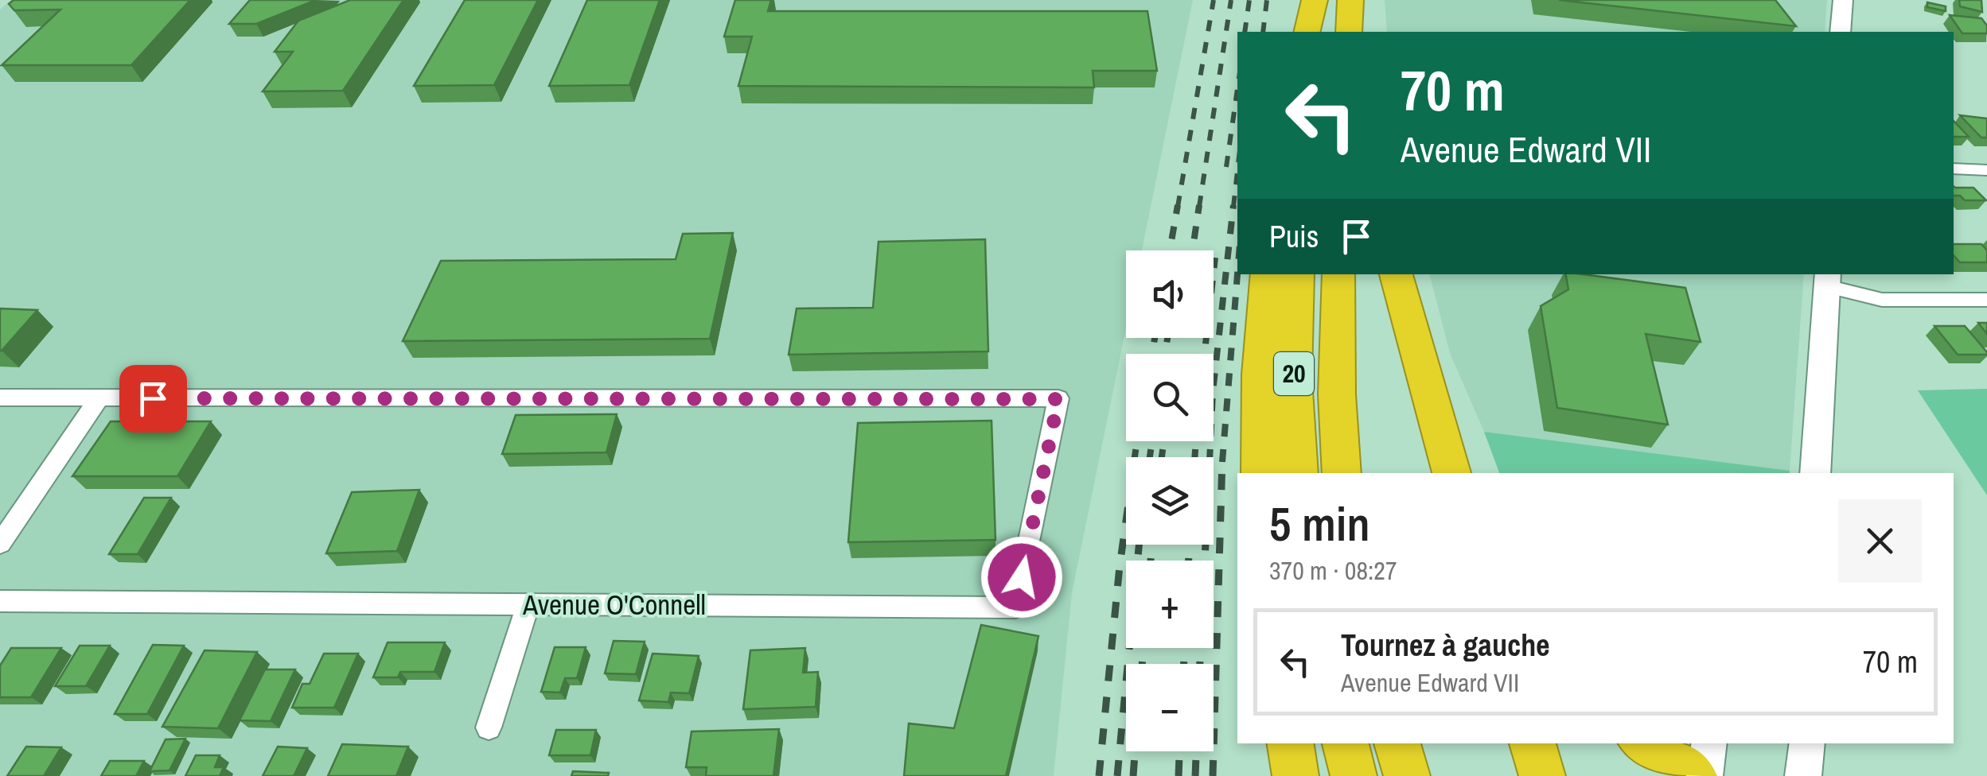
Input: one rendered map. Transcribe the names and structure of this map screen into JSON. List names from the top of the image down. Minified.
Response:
{"streets":{"highway":["20"],"street":["Avenue O'Connell"]},"page":{"turn":["70 m","Avenue Edward VII"],"then":"Puis","map_buttons":["+","−"],"heading":["5 min","370 m · 08:27"],"list":[{"name":"Tournez à gauche","note":"Avenue Edward VII","value":"70 m"}]}}
